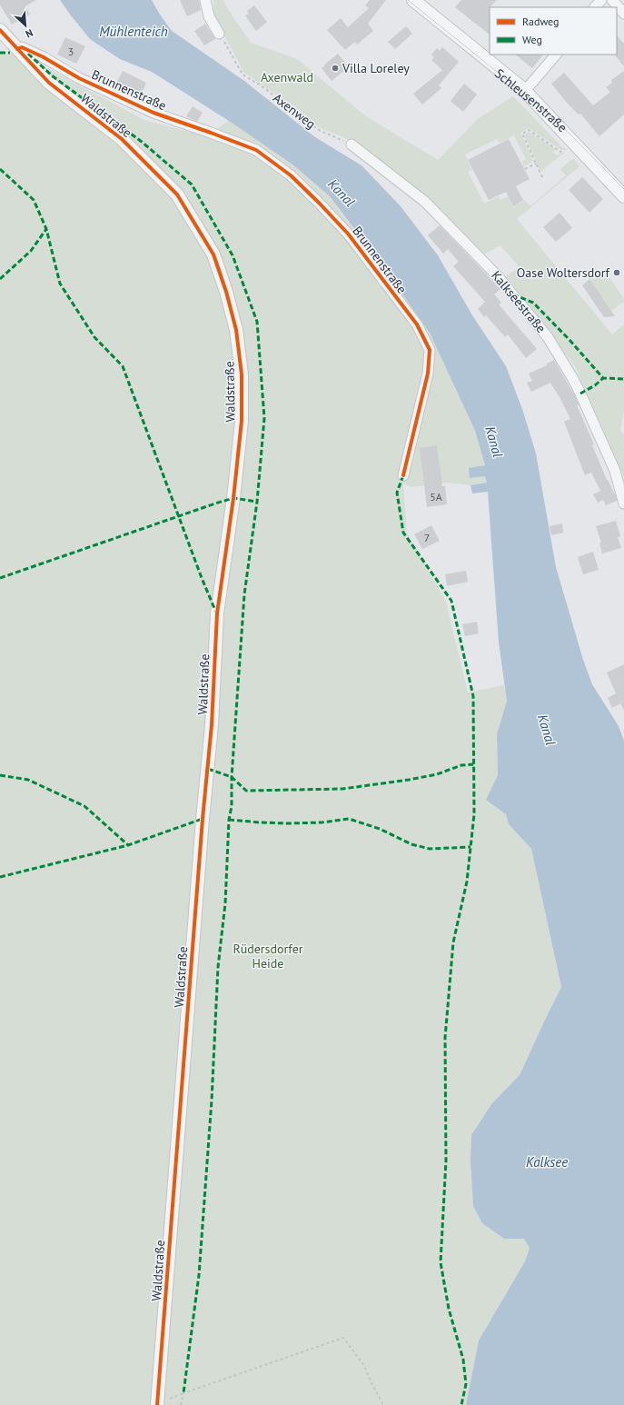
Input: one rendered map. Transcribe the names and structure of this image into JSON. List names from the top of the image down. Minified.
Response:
{"streets":{"street":["Brunnenstraße","Schleusenstraße","Waldstraße","Kalkseestraße"],"path":["Axenweg"]},"crossings":[["Brunnenstraße","Waldstraße"],["Axenweg","Kalkseestraße"]],"water":["Mühlenteich","Kanal","Kalksee"],"parks":["Axenwald","Rüdersdorfer Heide"],"places":["Villa Loreley","Oase Woltersdorf"],"house_numbers":["3","5A","7"],"legend":["Radweg","Weg"],"north":"bottom right"}
